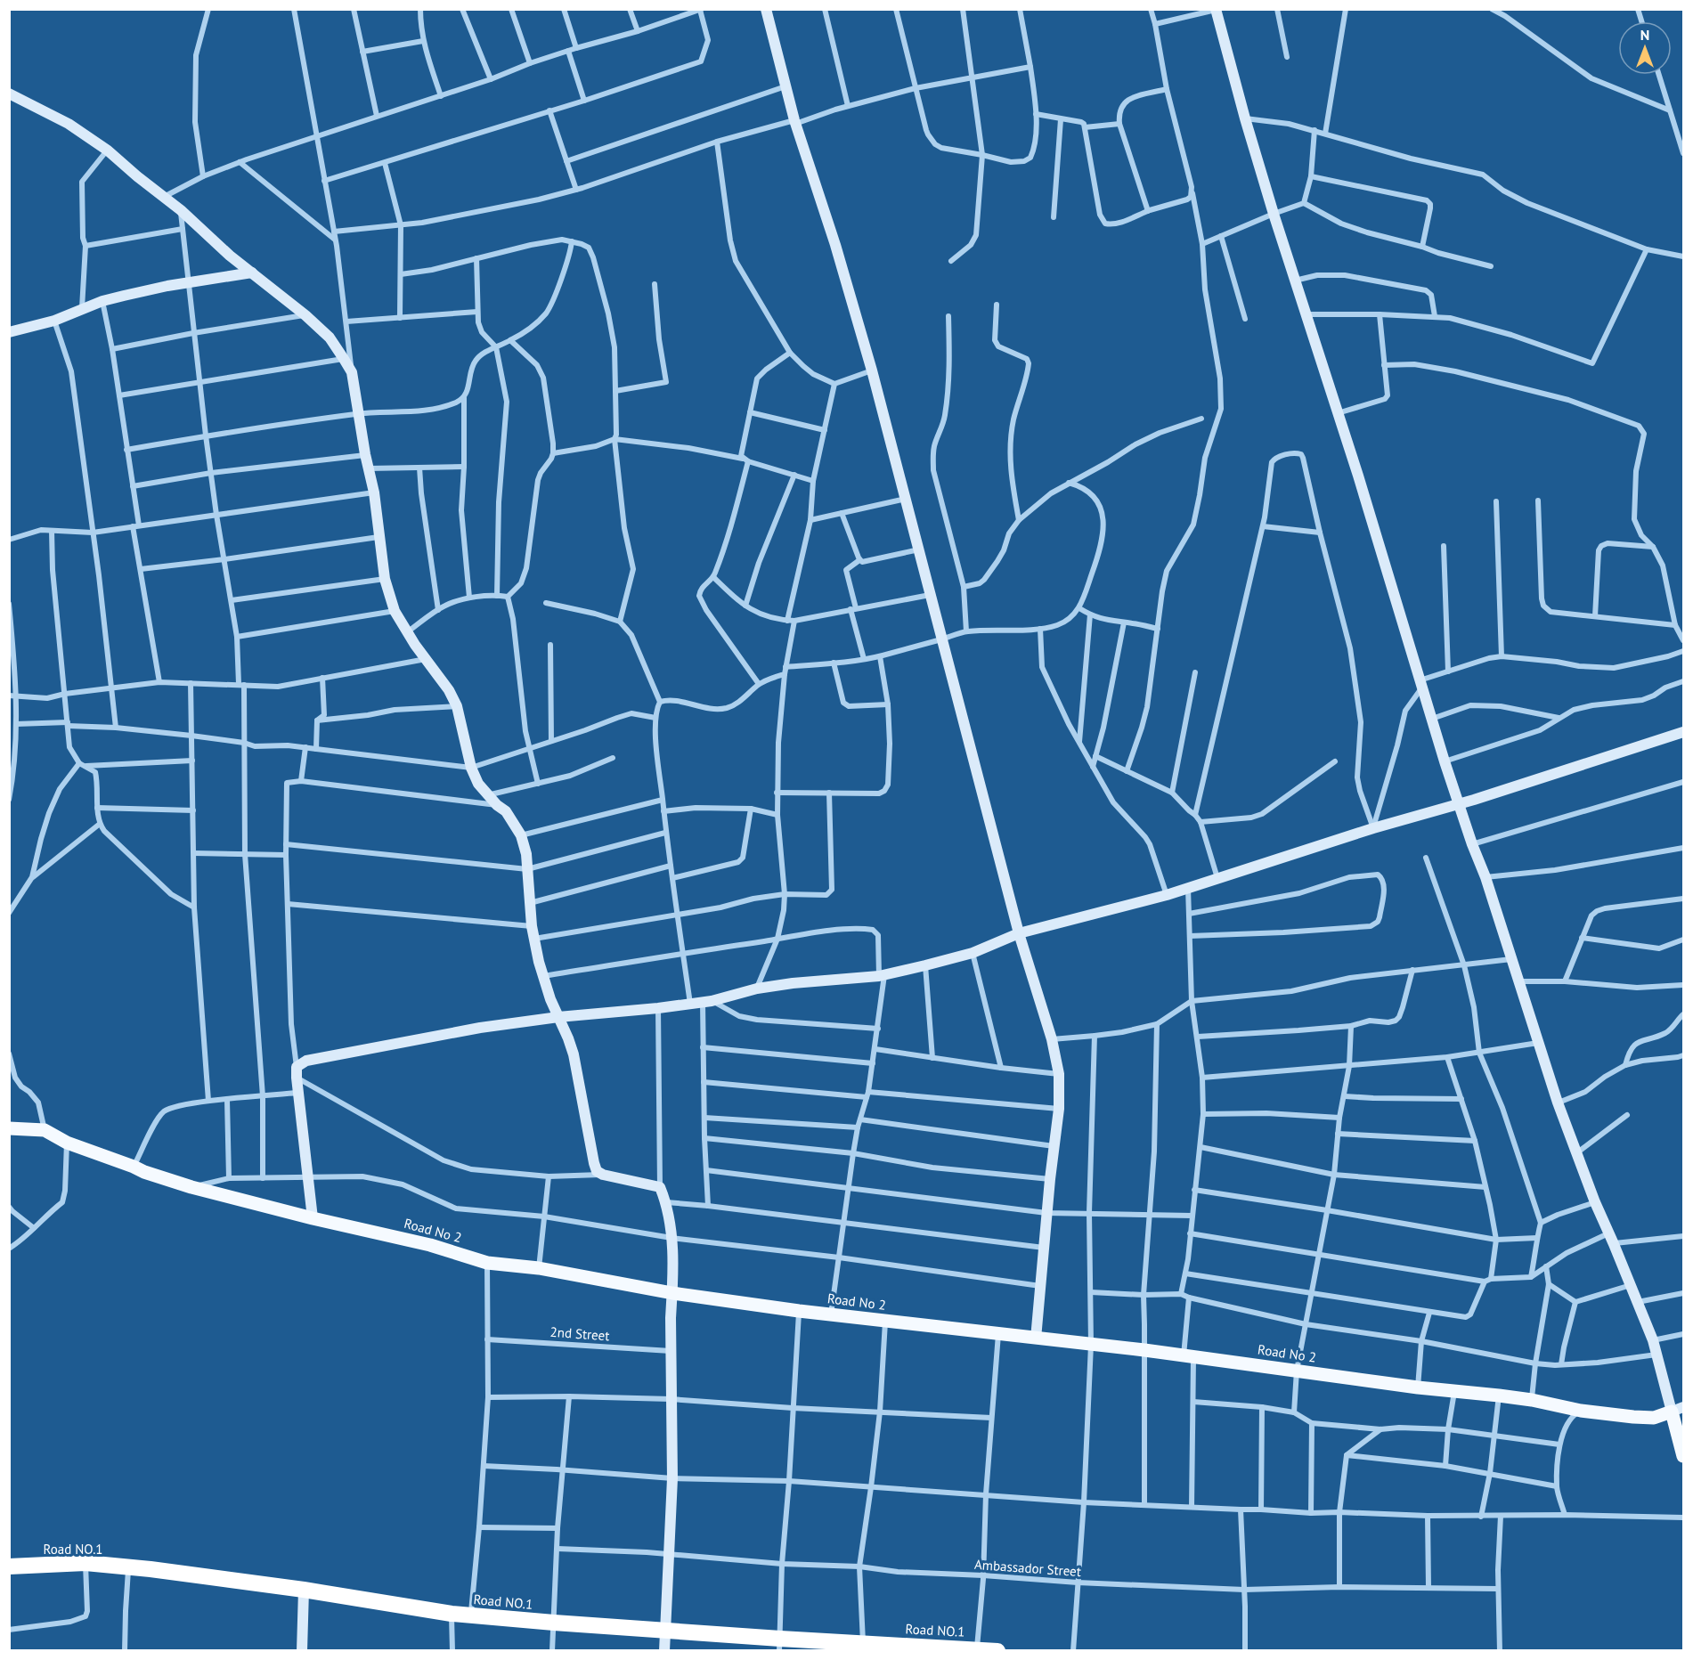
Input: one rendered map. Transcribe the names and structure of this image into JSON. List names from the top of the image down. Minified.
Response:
{"streets":{"highway":["Road NO.1"],"main road":["Road No 2"],"street":["2nd Street","Ambassador Street"]},"north":"top"}
